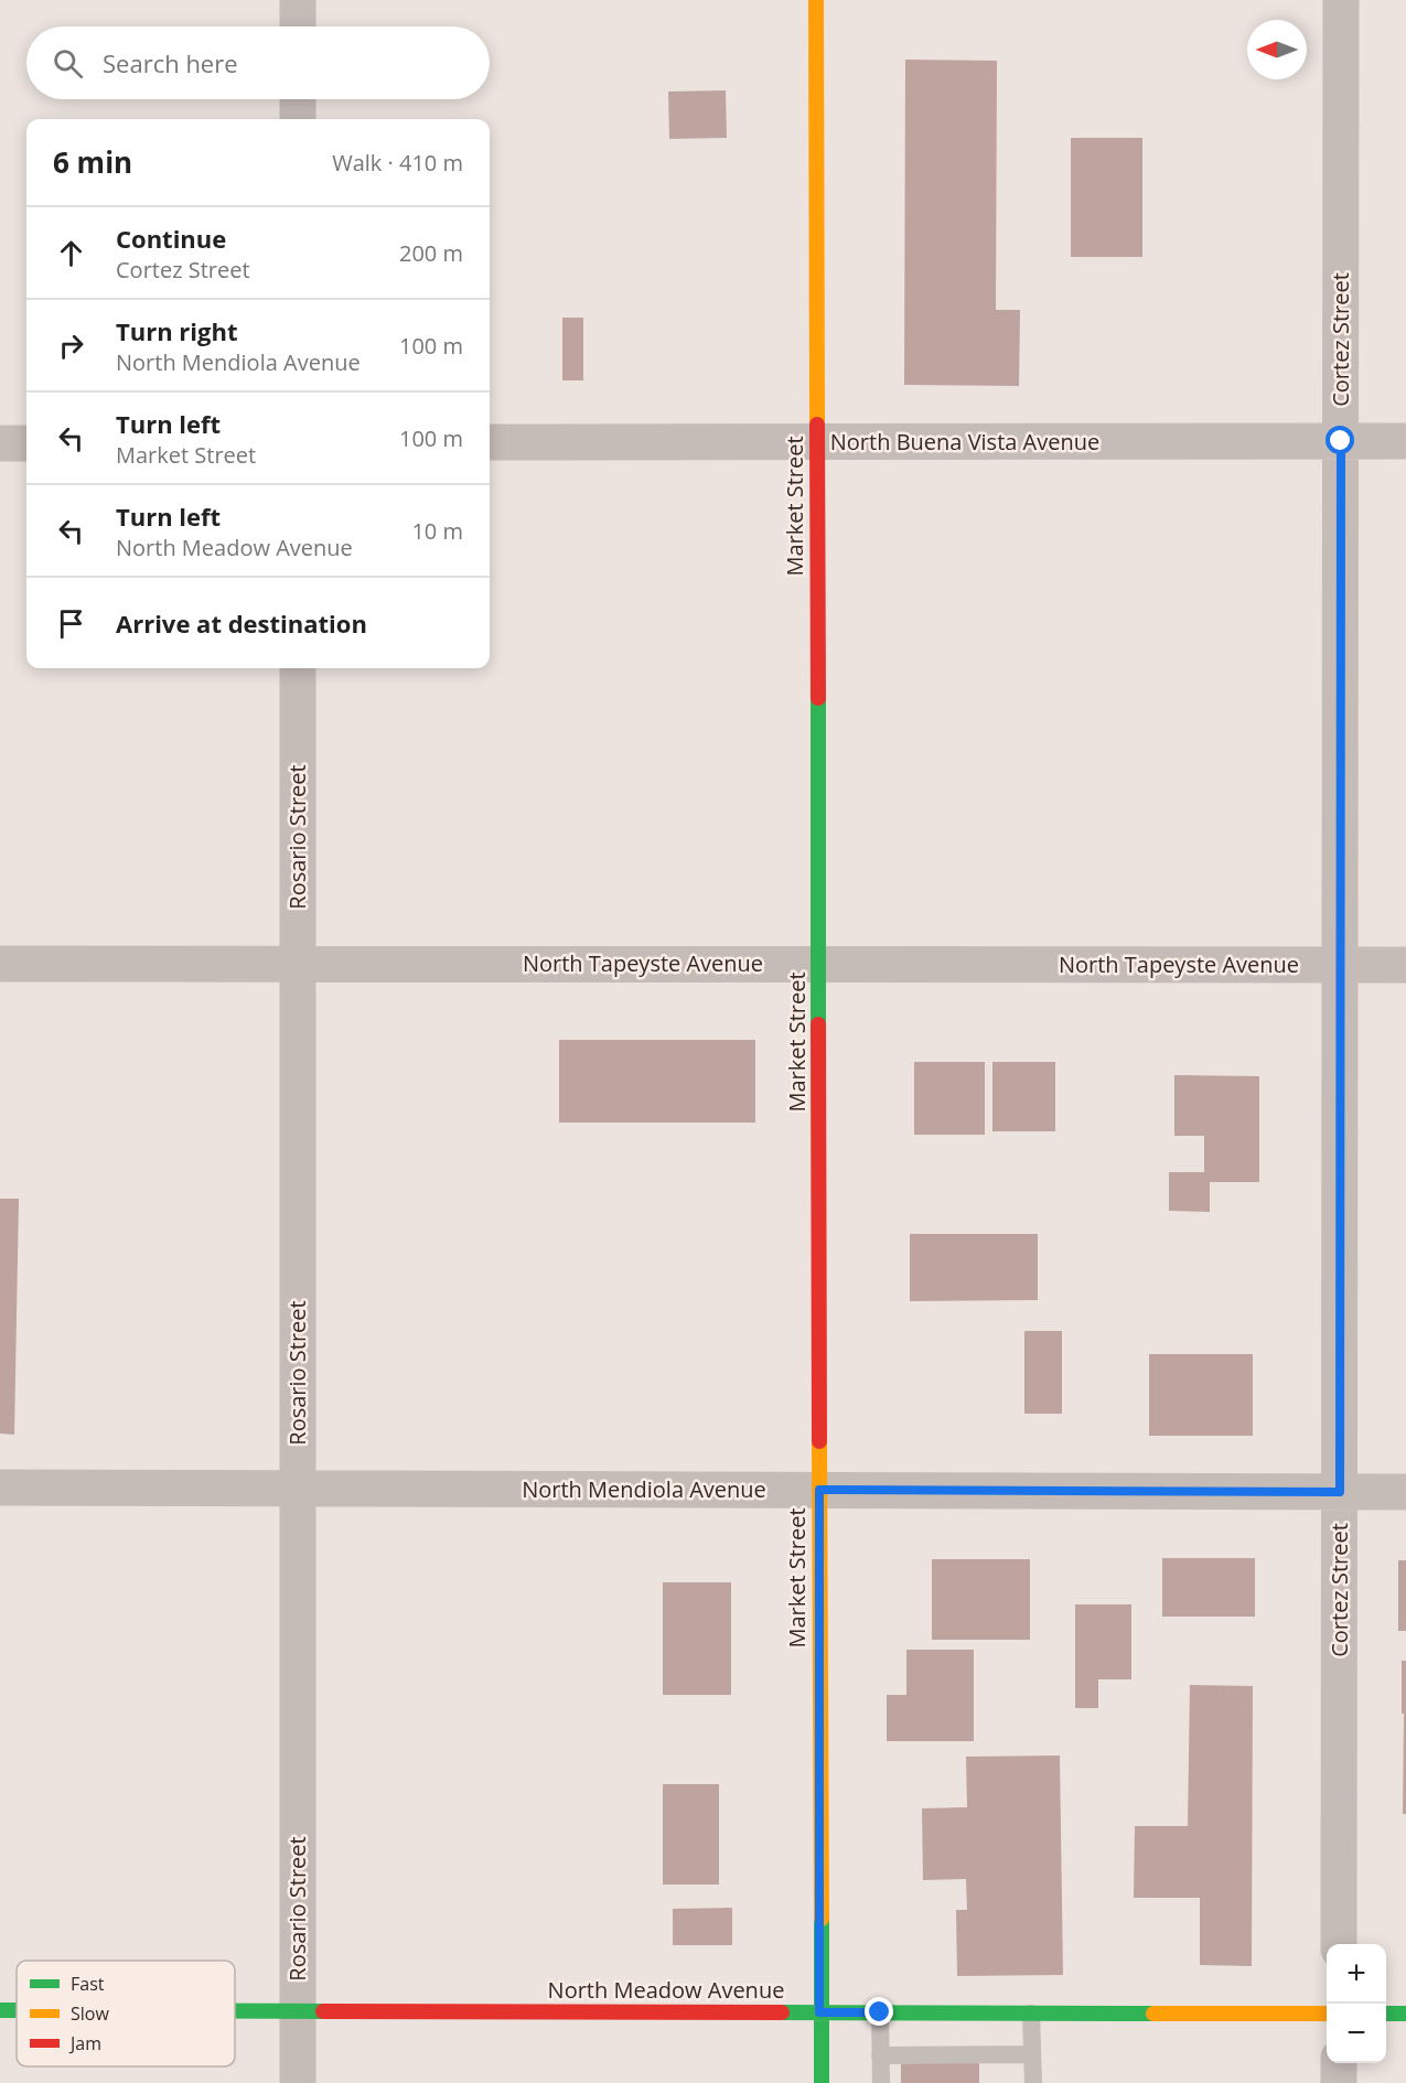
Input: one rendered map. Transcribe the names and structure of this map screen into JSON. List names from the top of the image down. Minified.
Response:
{"streets":{"street":["Cortez Street","North Buena Vista Avenue","Market Street","Rosario Street","North Tapeyste Avenue","North Mendiola Avenue","North Meadow Avenue"]},"crossings":[["Cortez Street","North Buena Vista Avenue"],["Cortez Street","North Tapeyste Avenue"],["Cortez Street","North Mendiola Avenue"],["North Buena Vista Avenue","Market Street"],["Market Street","North Tapeyste Avenue"],["Market Street","North Mendiola Avenue"],["Market Street","North Meadow Avenue"],["Rosario Street","North Tapeyste Avenue"],["Rosario Street","North Mendiola Avenue"],["Rosario Street","North Meadow Avenue"]],"legend":["Fast","Slow","Jam"],"north":"left","page":{"search":"Search here","heading":["6 min","Walk · 410 m"],"list":[["Continue","Cortez Street","200 m"],["Turn right","North Mendiola Avenue","100 m"],["Turn left","Market Street","100 m"],["Turn left","North Meadow Avenue","10 m"],"Arrive at destination"],"map_buttons":["+","−"]}}
